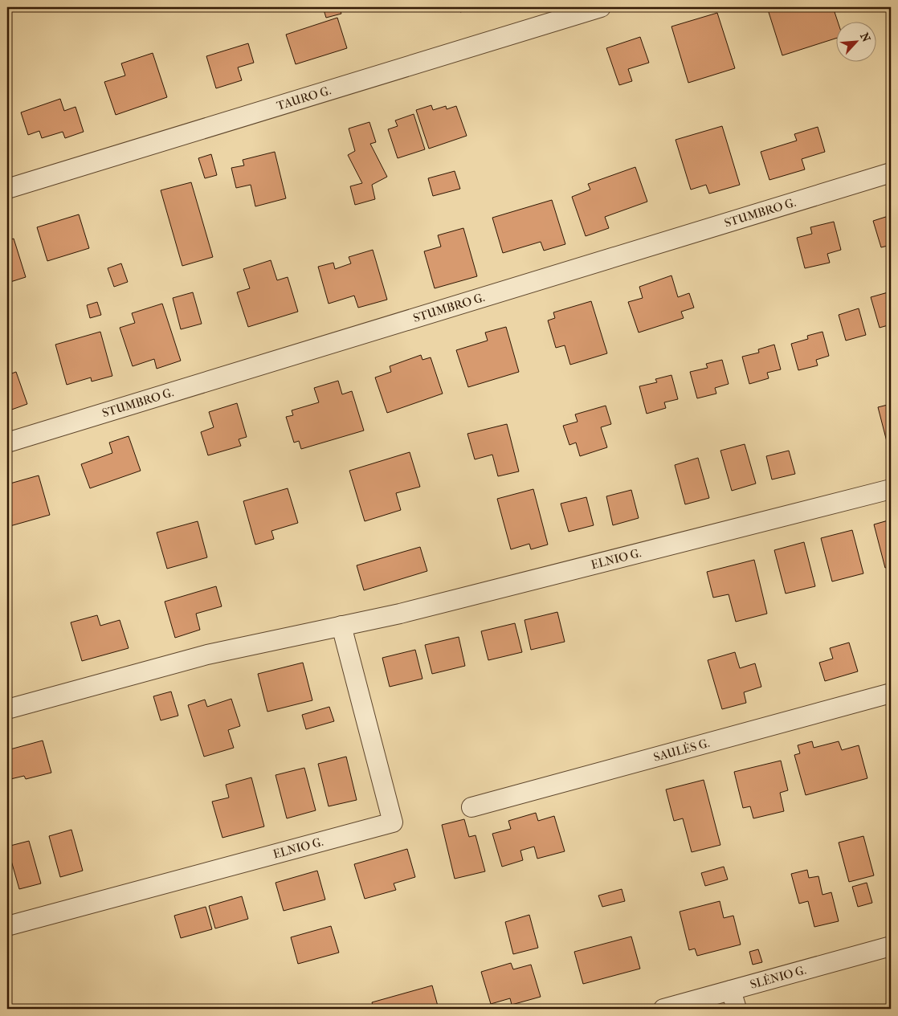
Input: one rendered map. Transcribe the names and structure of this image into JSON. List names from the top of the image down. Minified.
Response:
{"streets":{"street":["TAURO G.","STUMBRO G.","ELNIO G.","SAULĖS G.","SLĖNIO G."]},"north":"top right"}
